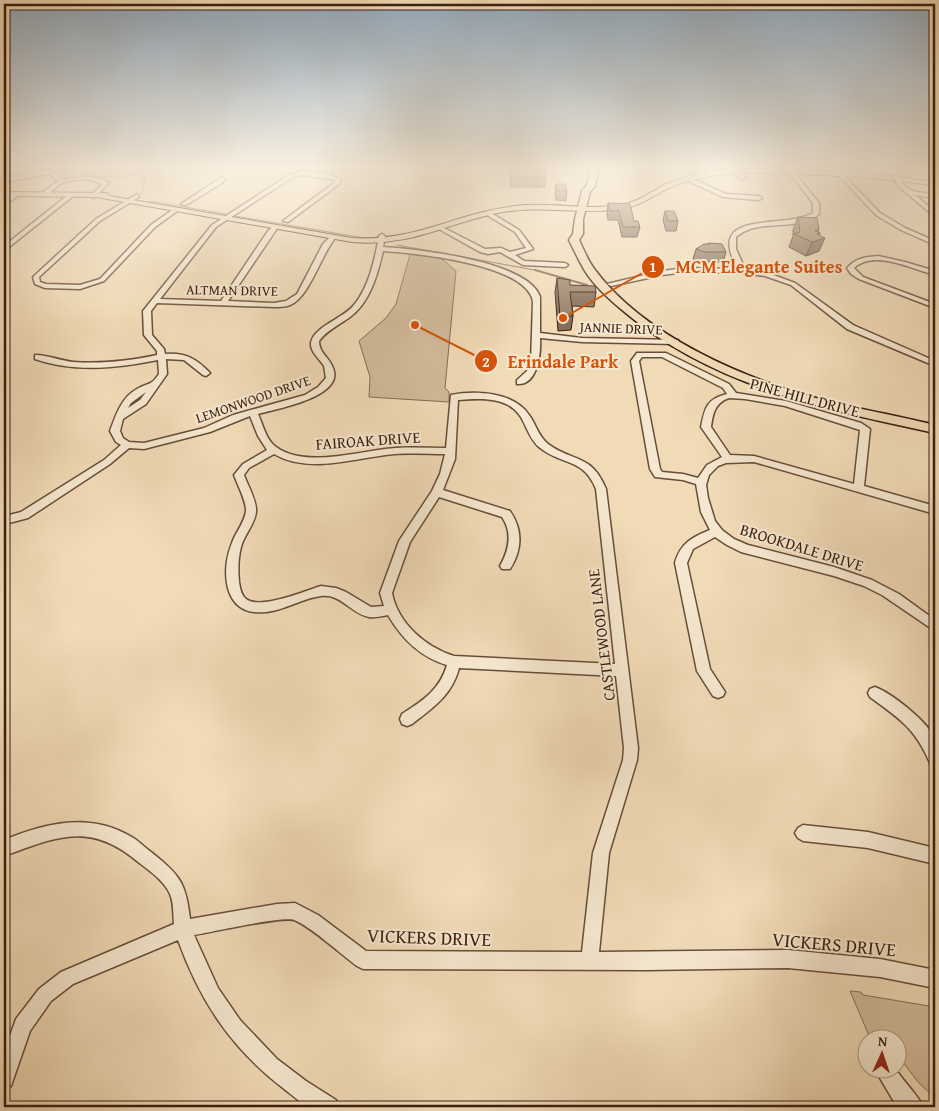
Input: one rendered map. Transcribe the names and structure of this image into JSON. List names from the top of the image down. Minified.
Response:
{"streets":{"street":["ALTMAN DRIVE","JANNIE DRIVE","PINE HILL DRIVE","LEMONWOOD DRIVE","FAIROAK DRIVE","BROOKDALE DRIVE","CASTLEWOOD LANE","VICKERS DRIVE"]},"crossings":[["FAIROAK DRIVE","CASTLEWOOD LANE"],["CASTLEWOOD LANE","VICKERS DRIVE"]],"places":["MCM Elegante Suites","Erindale Park"],"north":"top"}
